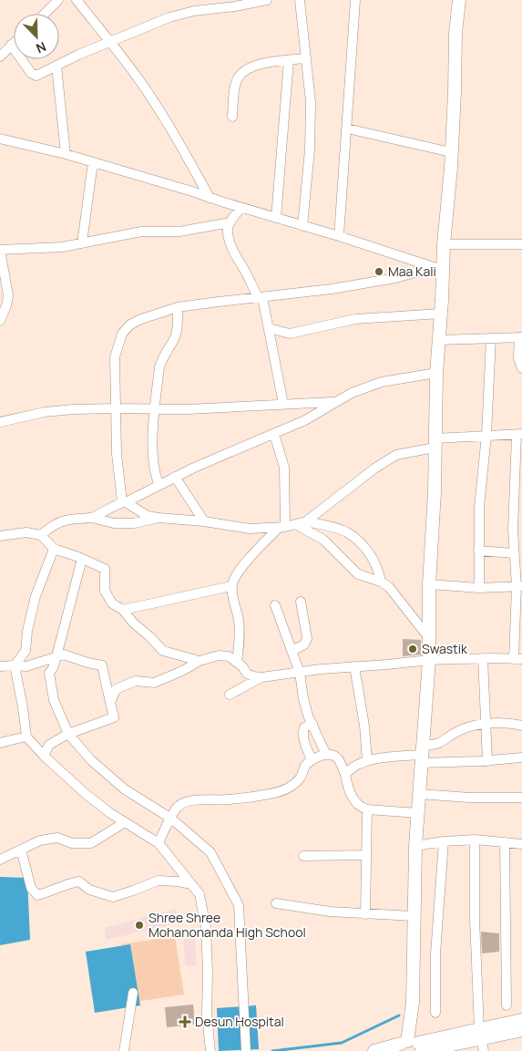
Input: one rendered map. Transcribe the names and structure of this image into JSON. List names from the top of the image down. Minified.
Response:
{"places":{"other":["Maa Kali","Swastik","Shree Shree Mohanonanda High School"],"health":["Desun Hospital"]},"north":"bottom right"}
